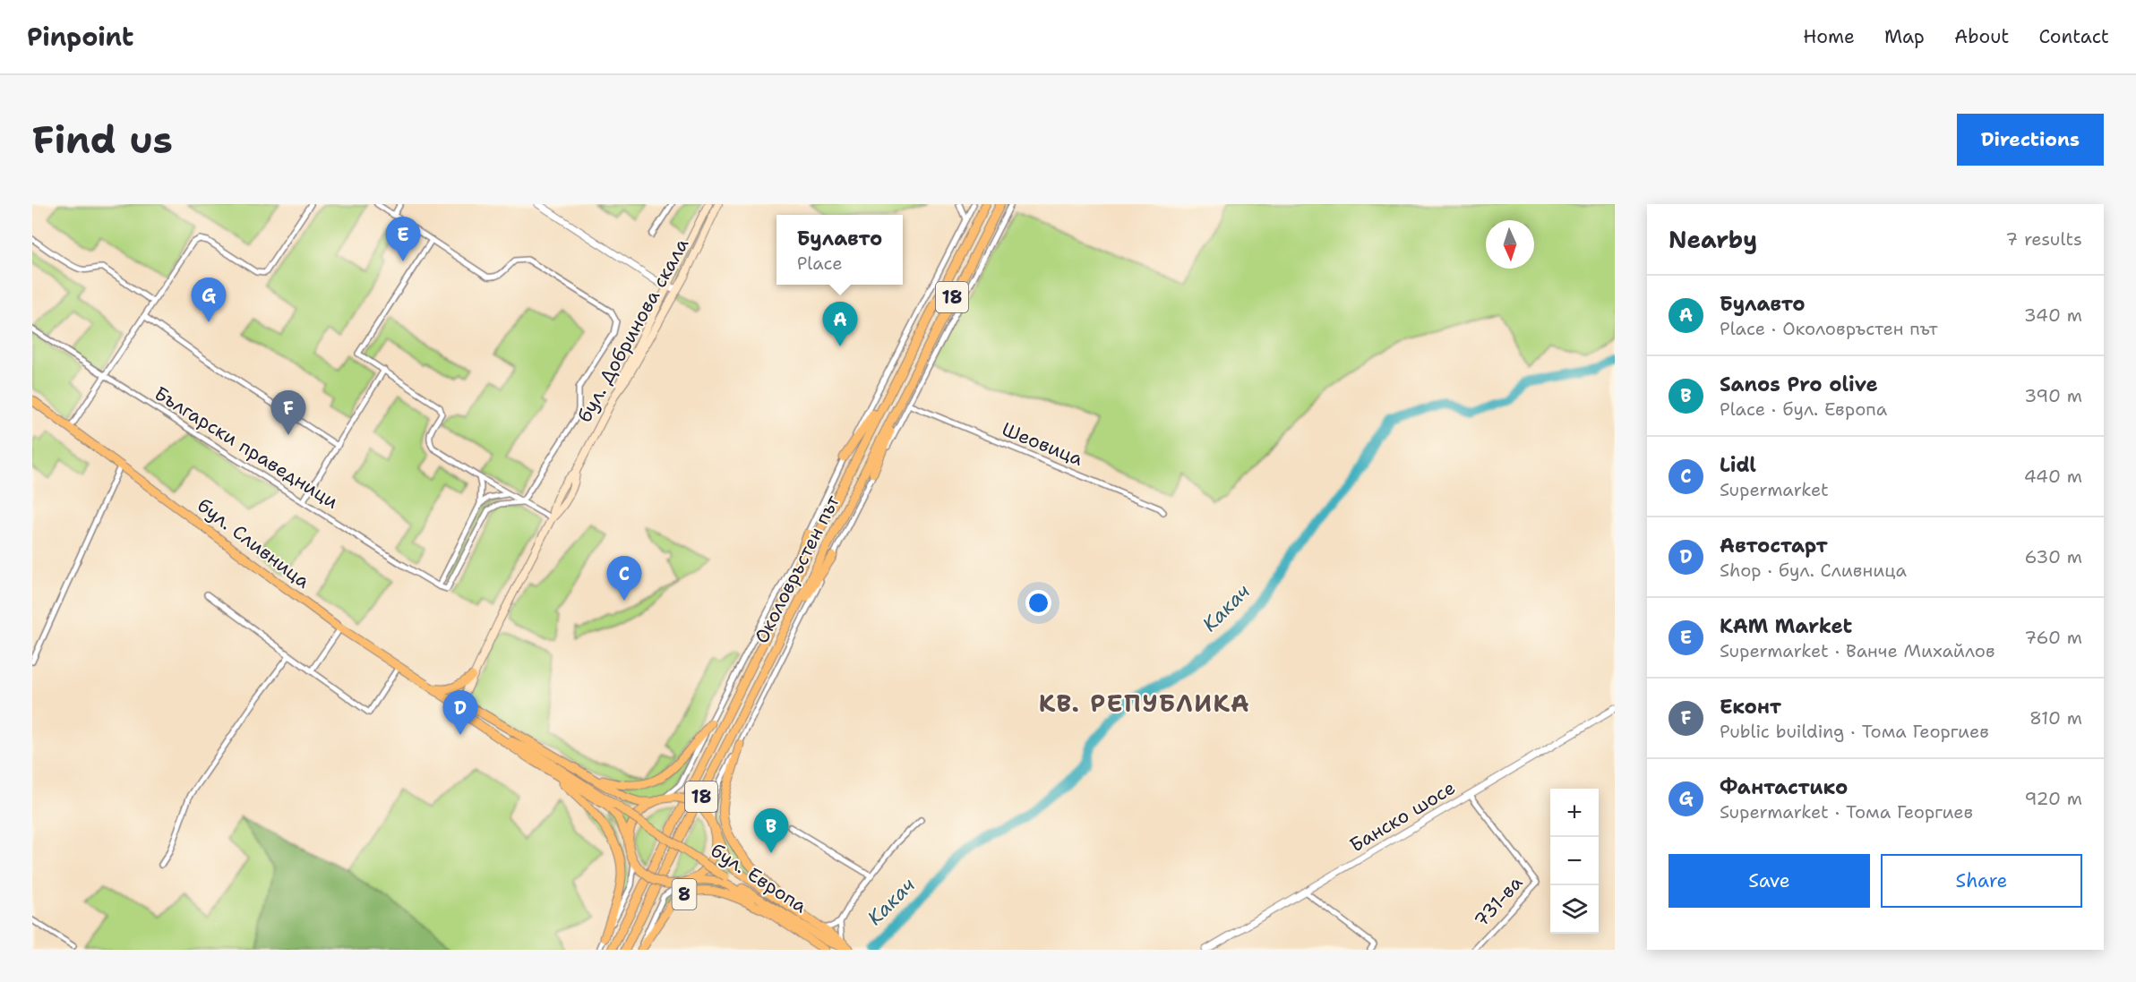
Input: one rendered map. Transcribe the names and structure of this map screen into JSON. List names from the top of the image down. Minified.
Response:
{"streets":{"main road":["18","бул. Добринова скала","бул. Сливница","Околовръстен път","бул. Европа","8"],"street":["Шеовица","Български праведници","Банско шосе","731-ва"]},"crossings":[["бул. Добринова скала","бул. Сливница"],["Шеовица","Околовръстен път"],["бул. Сливница","Околовръстен път"],["бул. Сливница","бул. Европа"],["Околовръстен път","бул. Европа"],["Банско шосе","731-ва"],["бул. Европа","8"]],"districts":["КВ. РЕПУБЛИКА"],"water":["Какач"],"north":"bottom","page":{"header":"Pinpoint","nav":["Home","Map","About","Contact"],"buttons":["Directions",["Save","Share"]],"title":"Find us","heading":["Nearby","7 results"],"popup":["Булавто","Place"],"pins":["E","G","A","F","C","D","B"],"list":[{"mark":"A","name":"Булавто","note":"Place · Околовръстен път","value":"340 m"},{"mark":"B","name":"Sanos Pro olive","note":"Place · бул. Европа","value":"390 m"},{"mark":"C","name":"Lidl","note":"Supermarket","value":"440 m"},{"mark":"D","name":"Автостарт","note":"Shop · бул. Сливница","value":"630 m"},{"mark":"E","name":"KAM Market","note":"Supermarket · Ванче Михайлов","value":"760 m"},{"mark":"F","name":"Еконт","note":"Public building · Тома Георгиев","value":"810 m"},{"mark":"G","name":"Фантастико","note":"Supermarket · Тома Георгиев","value":"920 m"}],"map_buttons":["+","−"]}}
